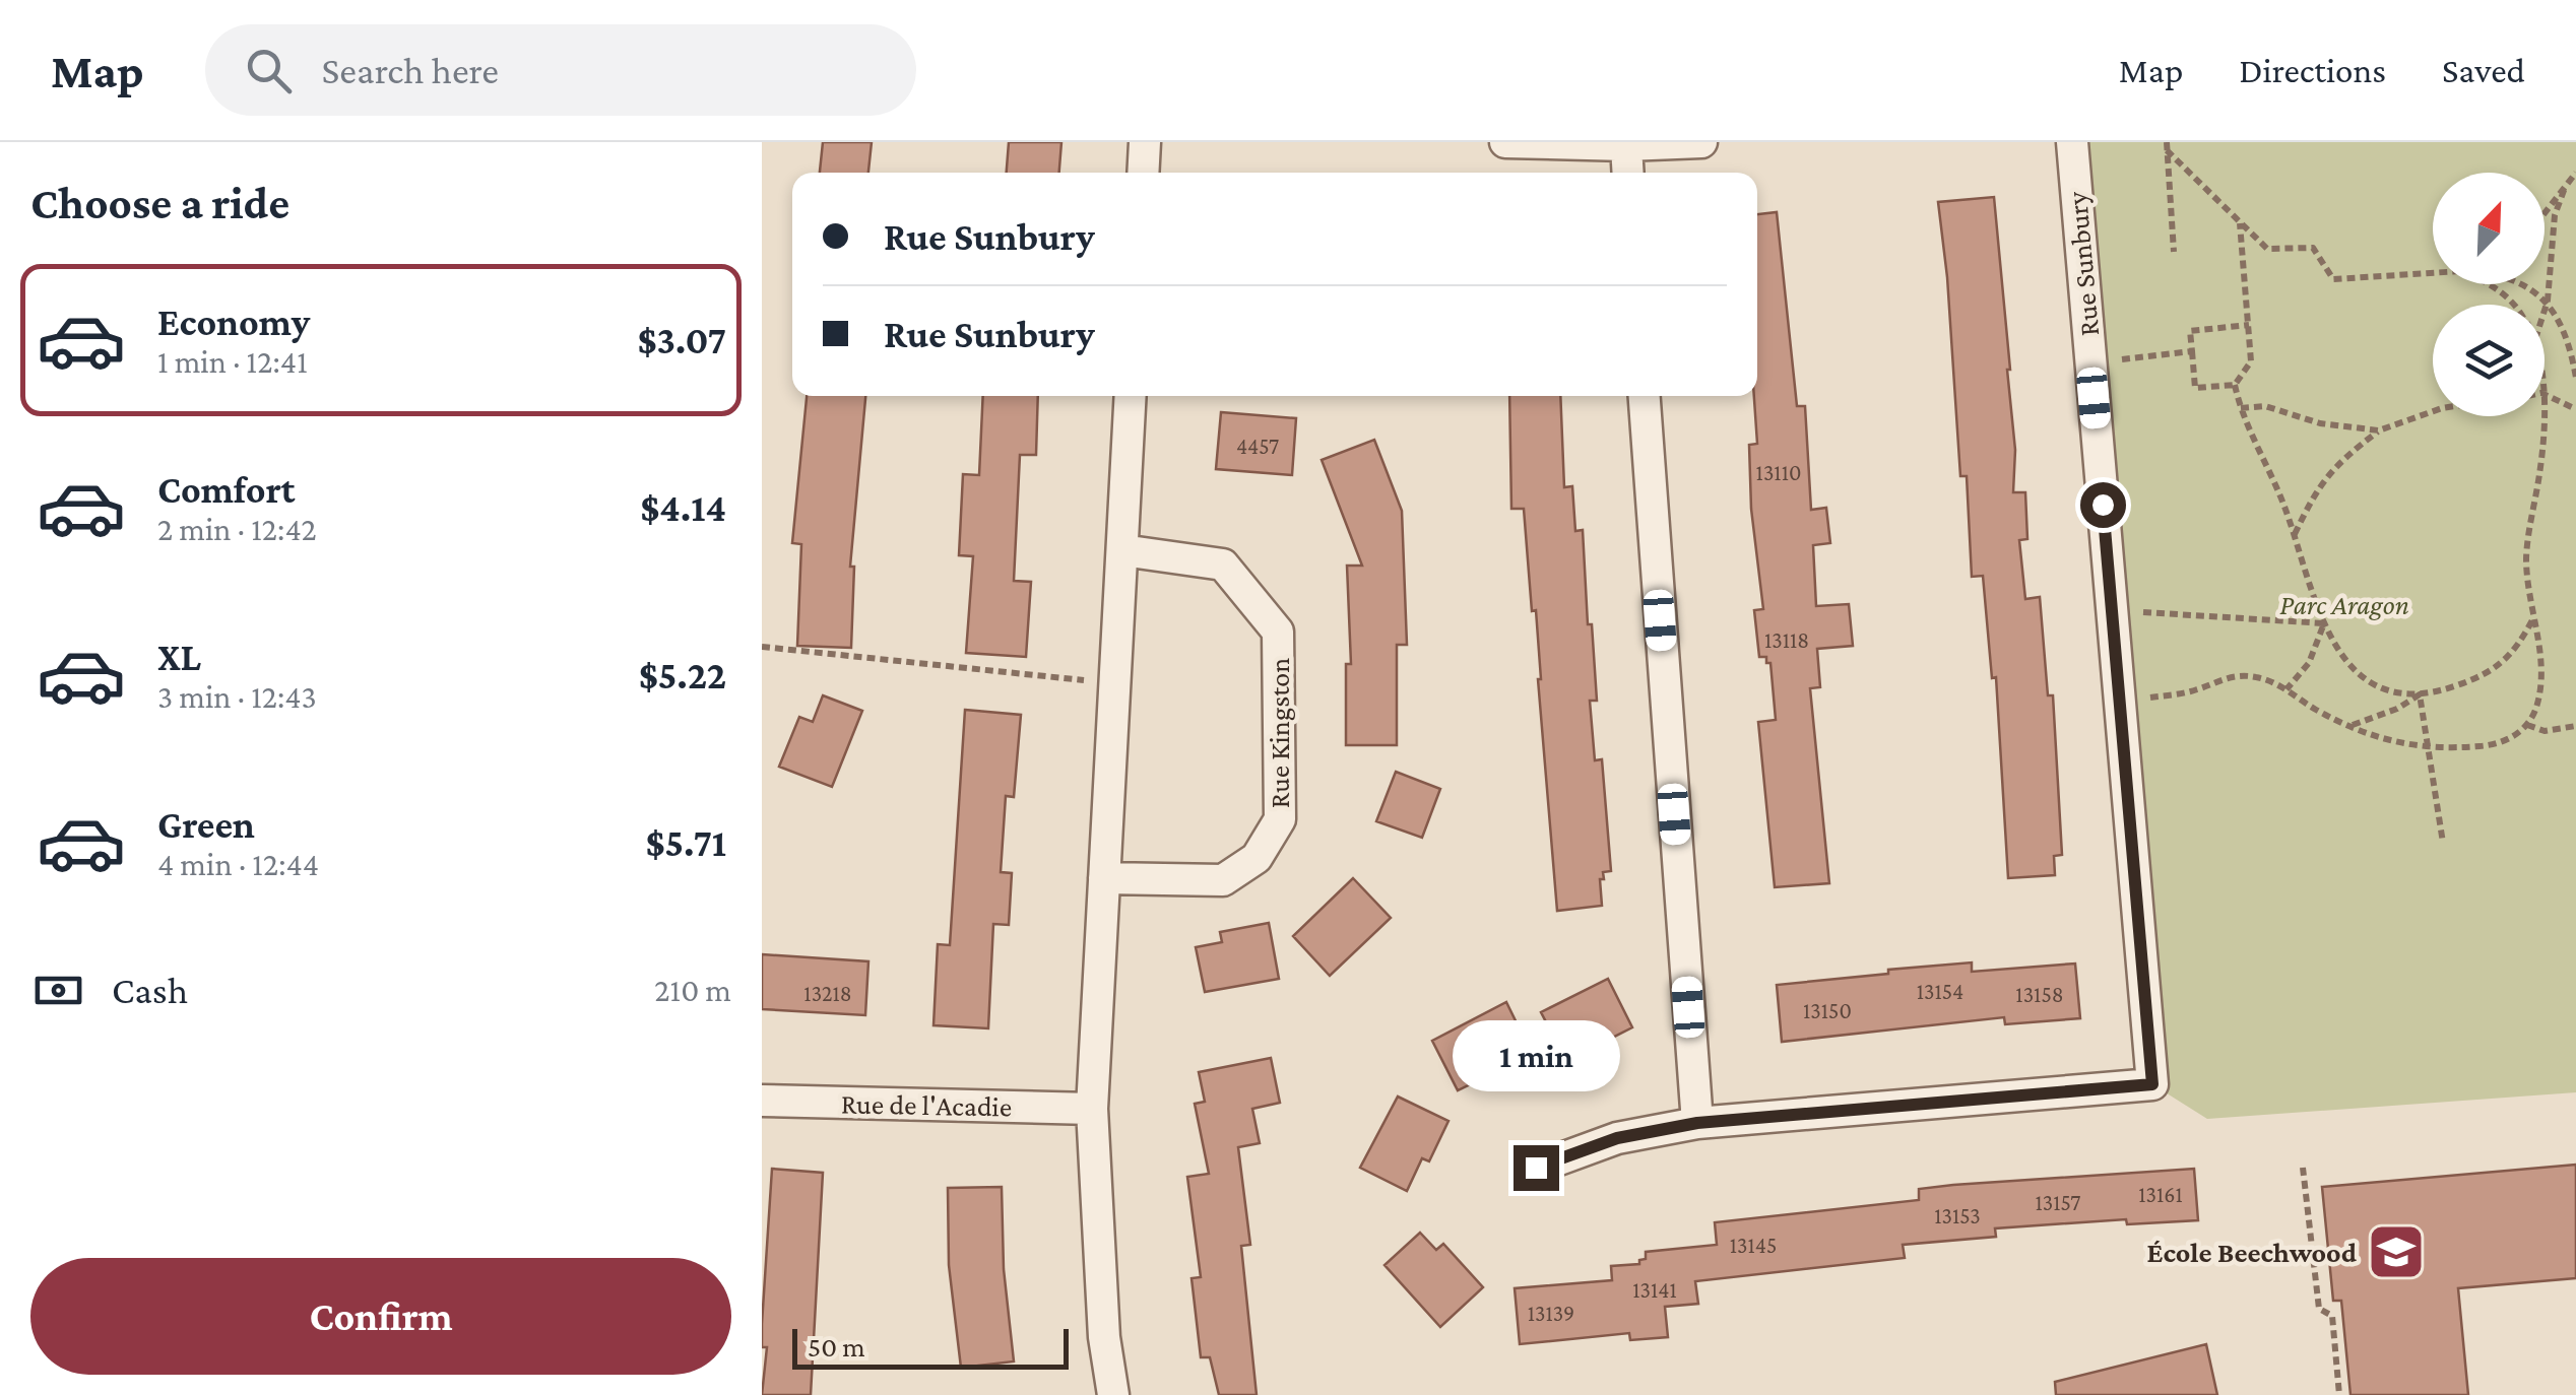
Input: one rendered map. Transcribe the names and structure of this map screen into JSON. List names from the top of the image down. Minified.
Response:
{"streets":{"street":["Rue Sunbury","Rue Kingston","Rue de l'Acadie"]},"parks":["Parc Aragon"],"places":{"school or university":["École Beechwood"]},"house_numbers":["4457","13110","13118","13154","13218","13158","13150","13161","13157","13153","13145","13141","13139"],"scale_bar":"50 m","north":"top right","page":{"header":"Map","search":"Search here","nav":["Map","Directions","Saved"],"heading":"Choose a ride","banner":["Rue Sunbury","Rue Sunbury"],"list":[{"name":"Economy","note":"1 min · 12:41","value":"$3.07"},{"name":"Comfort","note":"2 min · 12:42","value":"$4.14"},{"name":"XL","note":"3 min · 12:43","value":"$5.22"},{"name":"Green","note":"4 min · 12:44","value":"$5.71"}],"pay":["Cash","210 m"],"bubble":"1 min","buttons":"Confirm","scale":"50 m"}}
